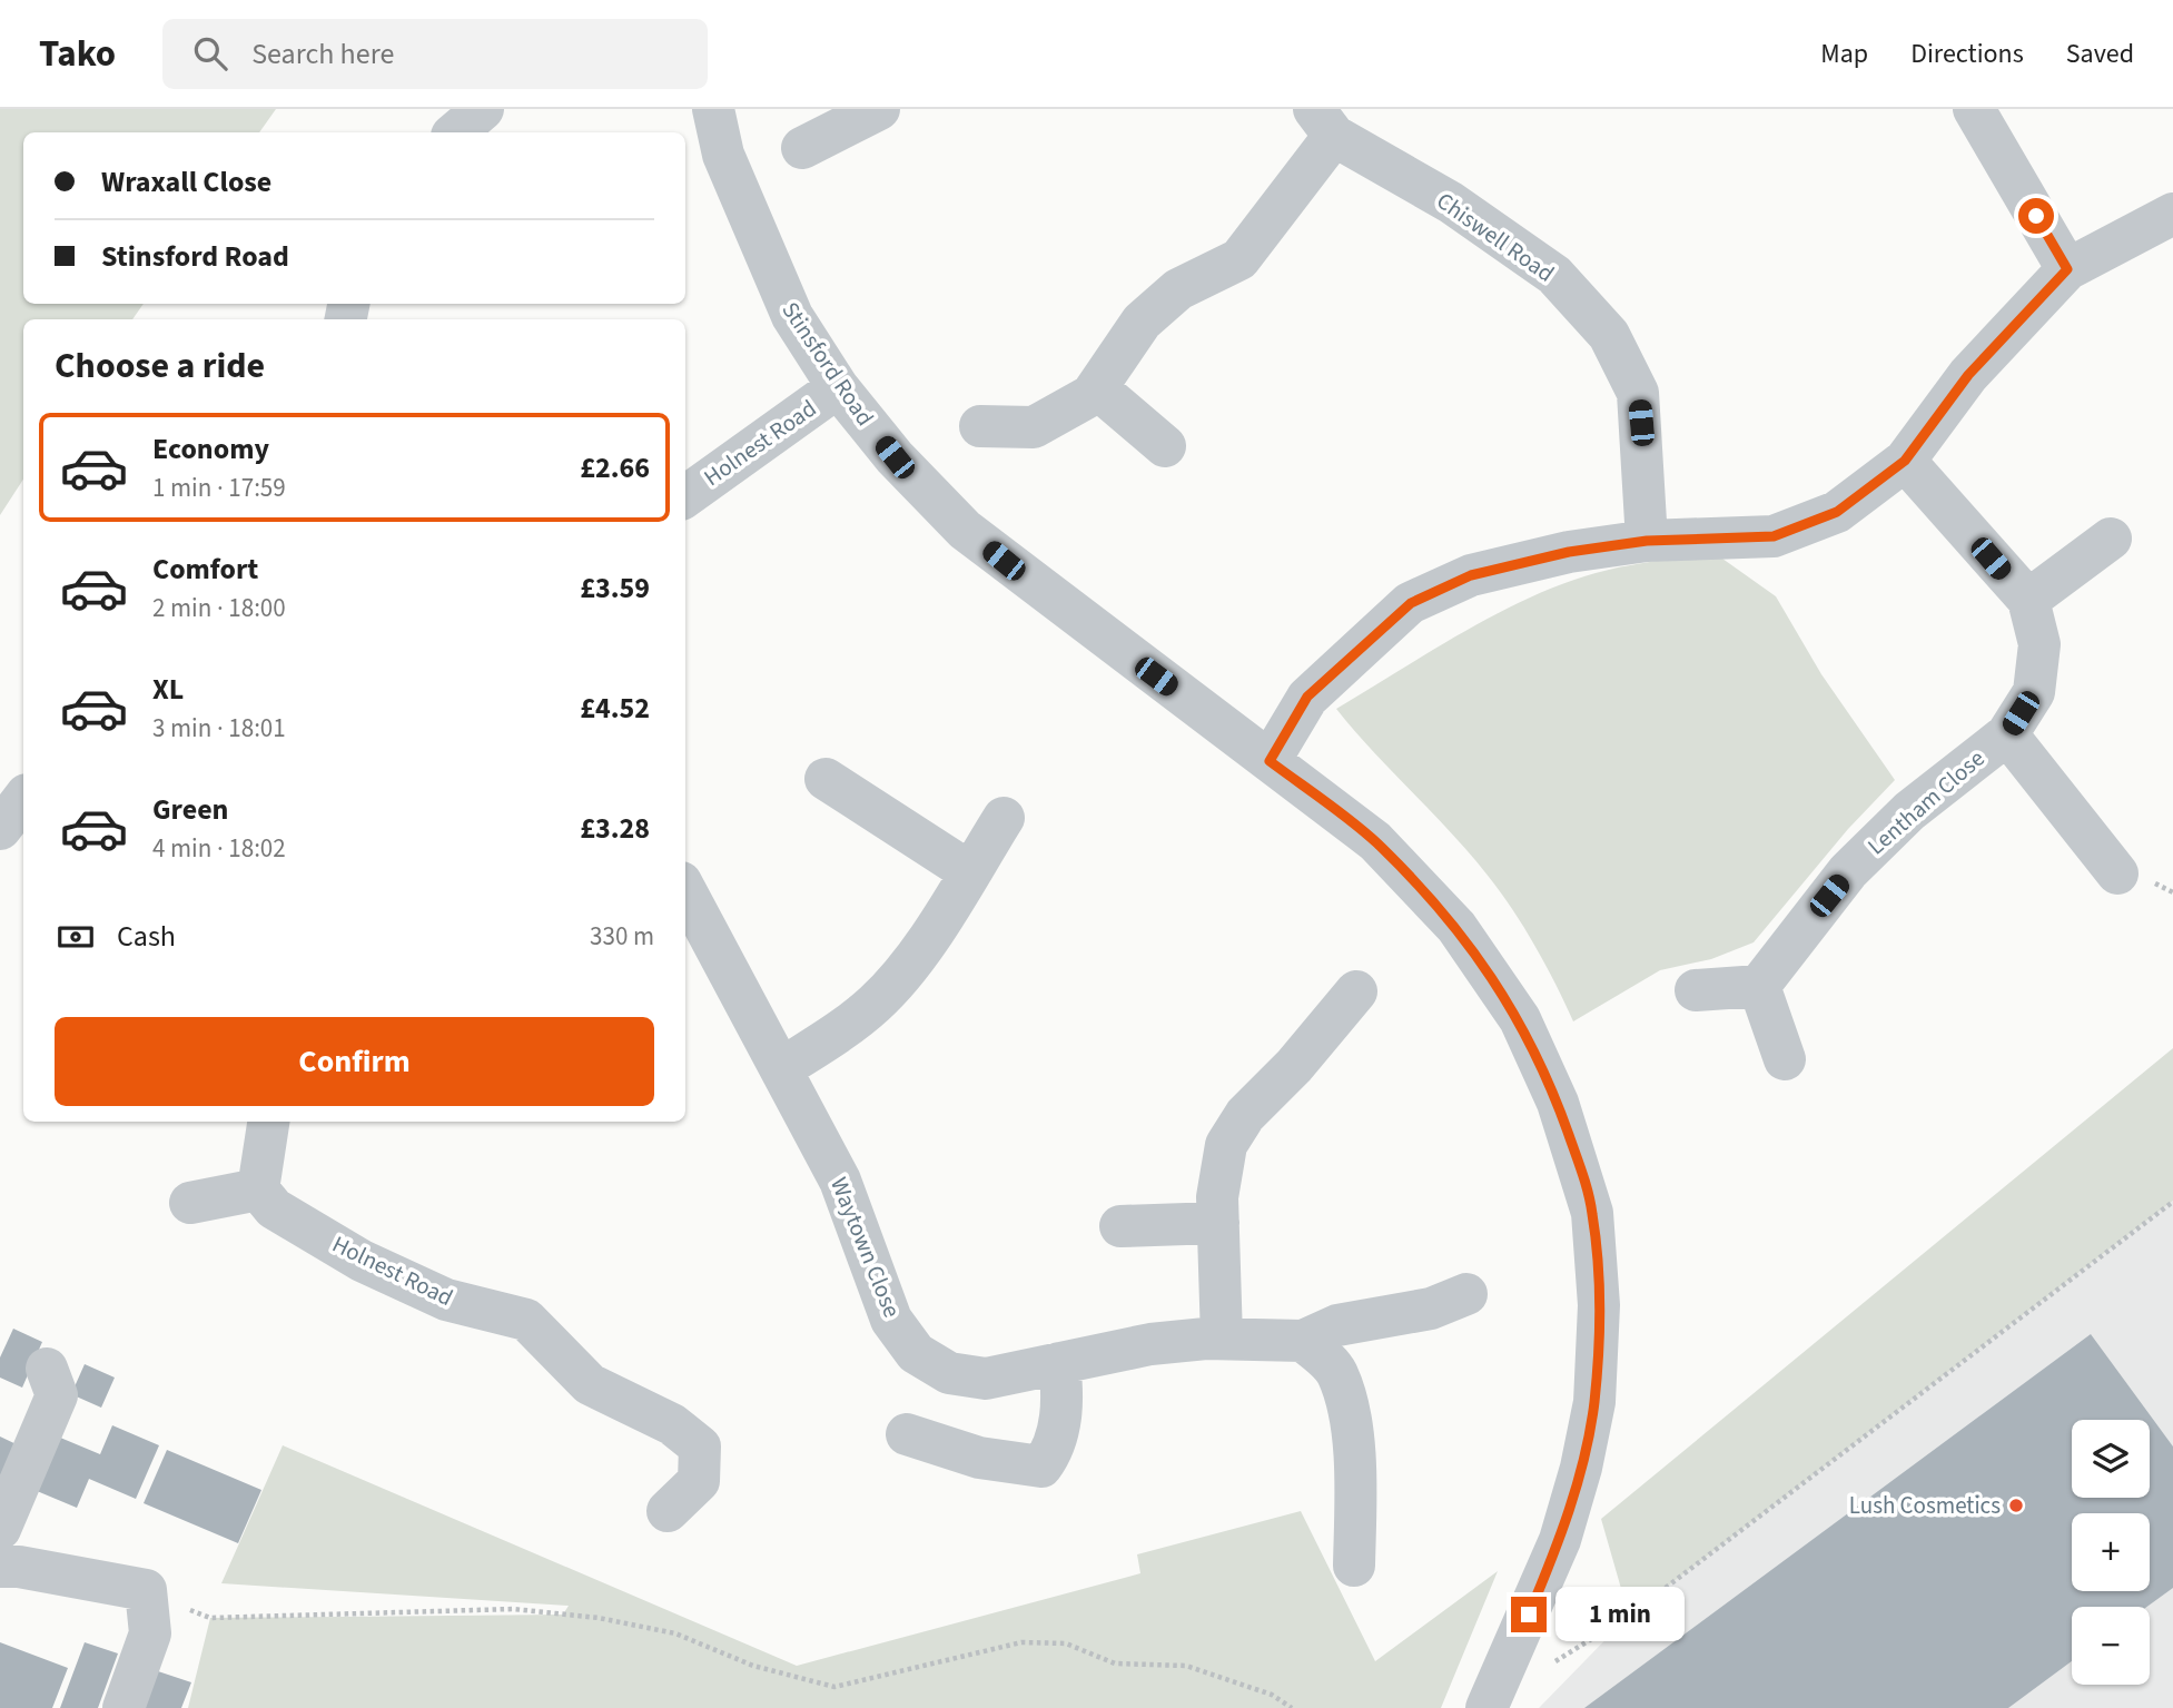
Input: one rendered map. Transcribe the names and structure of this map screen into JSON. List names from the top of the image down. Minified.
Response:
{"streets":{"street":["Chiswell Road","Stinsford Road","Holnest Road","Lentham Close","Waytown Close"]},"crossings":[["Stinsford Road","Holnest Road"]],"places":["Lush Cosmetics"],"page":{"header":"Tako","search":"Search here","nav":["Map","Directions","Saved"],"banner":["Wraxall Close","Stinsford Road"],"heading":"Choose a ride","list":[{"name":"Economy","note":"1 min · 17:59","value":"£2.66"},{"name":"Comfort","note":"2 min · 18:00","value":"£3.59"},{"name":"XL","note":"3 min · 18:01","value":"£4.52"},{"name":"Green","note":"4 min · 18:02","value":"£3.28"}],"pay":["Cash","330 m"],"buttons":"Confirm","map_buttons":["+","−"],"bubble":"1 min"}}
